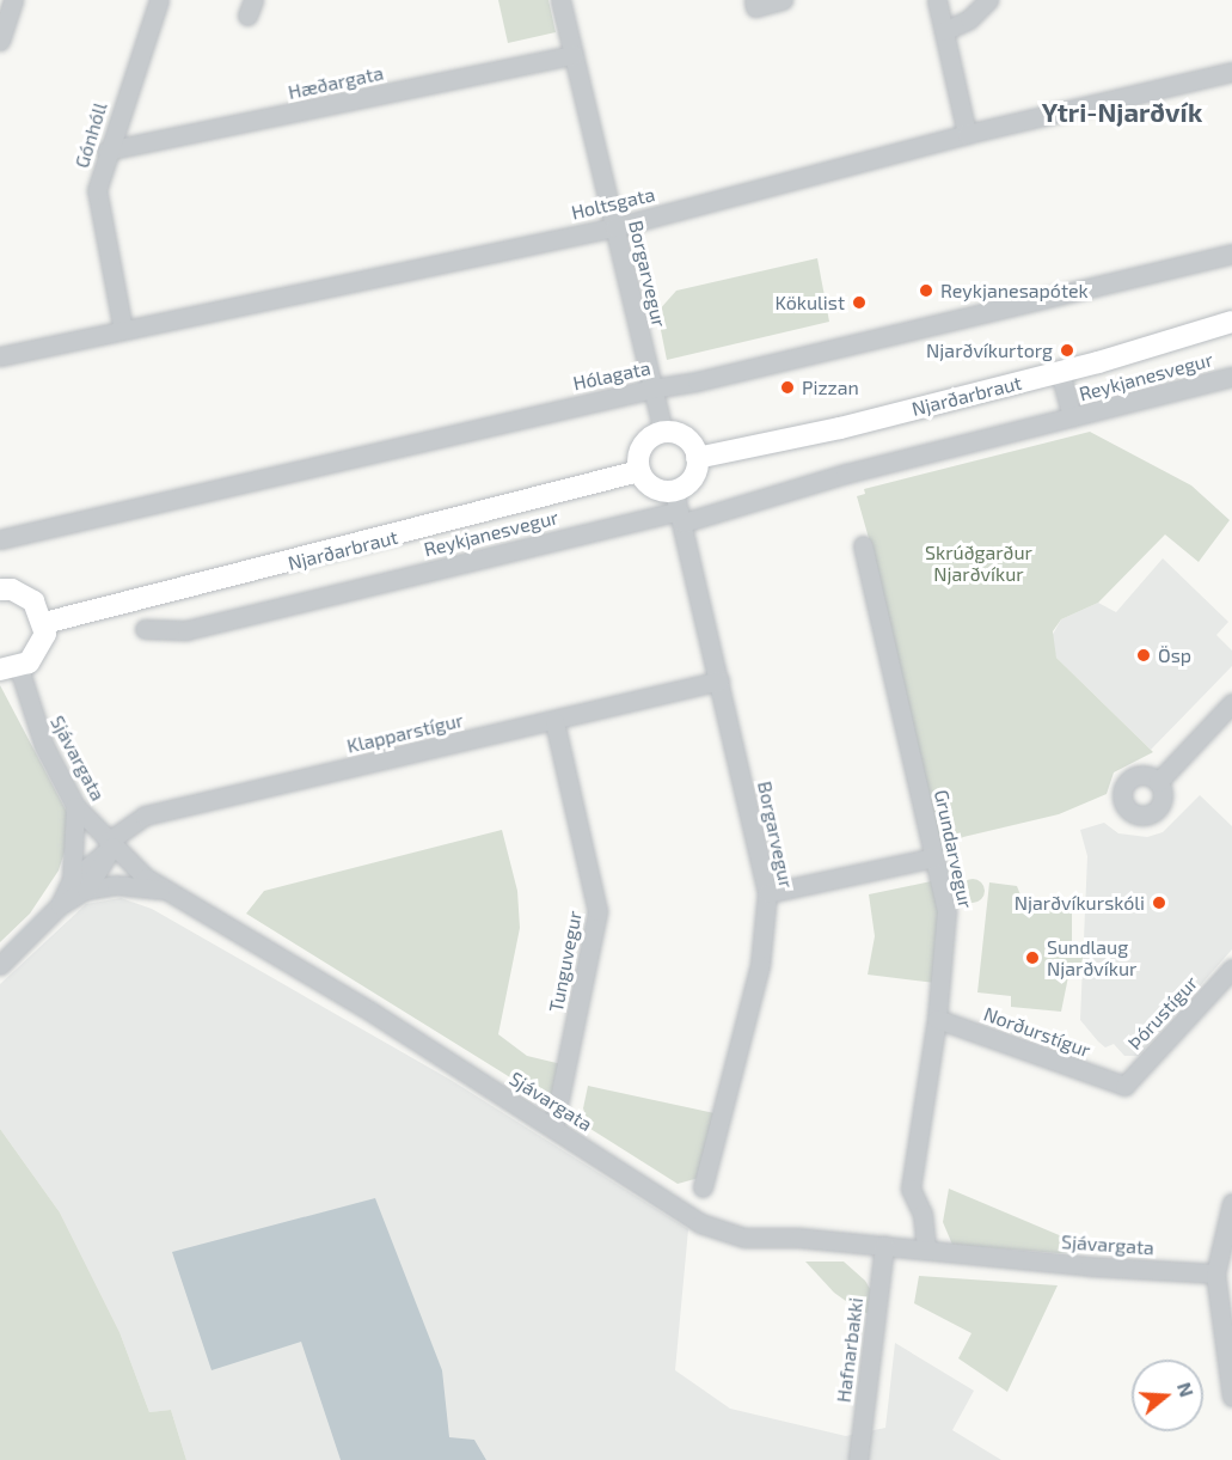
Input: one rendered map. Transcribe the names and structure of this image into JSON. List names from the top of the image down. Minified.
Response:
{"streets":{"main road":["Njarðarbraut"],"street":["Hæðargata","Gónhóll","Holtsgata","Borgarvegur","Hólagata","Reykjanesvegur","Klapparstígur","Sjávargata","Grundarvegur","Tunguvegur","Þórustígur","Norðurstígur","Hafnarbakki"]},"crossings":[["Hæðargata","Gónhóll"],["Hæðargata","Borgarvegur"],["Gónhóll","Holtsgata"],["Holtsgata","Borgarvegur"],["Borgarvegur","Hólagata"],["Borgarvegur","Reykjanesvegur"],["Borgarvegur","Klapparstígur"],["Reykjanesvegur","Njarðarbraut"],["Klapparstígur","Sjávargata"],["Klapparstígur","Tunguvegur"],["Sjávargata","Grundarvegur"],["Sjávargata","Tunguvegur"],["Sjávargata","Hafnarbakki"],["Grundarvegur","Norðurstígur"],["Þórustígur","Norðurstígur"]],"districts":["Ytri-Njarðvík"],"parks":["Skrúðgarður Njarðvíkur"],"places":["Reykjanesapótek","Kökulist","Njarðvíkurtorg","Pizzan","Ösp","Njarðvíkurskóli","Sundlaug Njarðvíkur"],"north":"right"}
